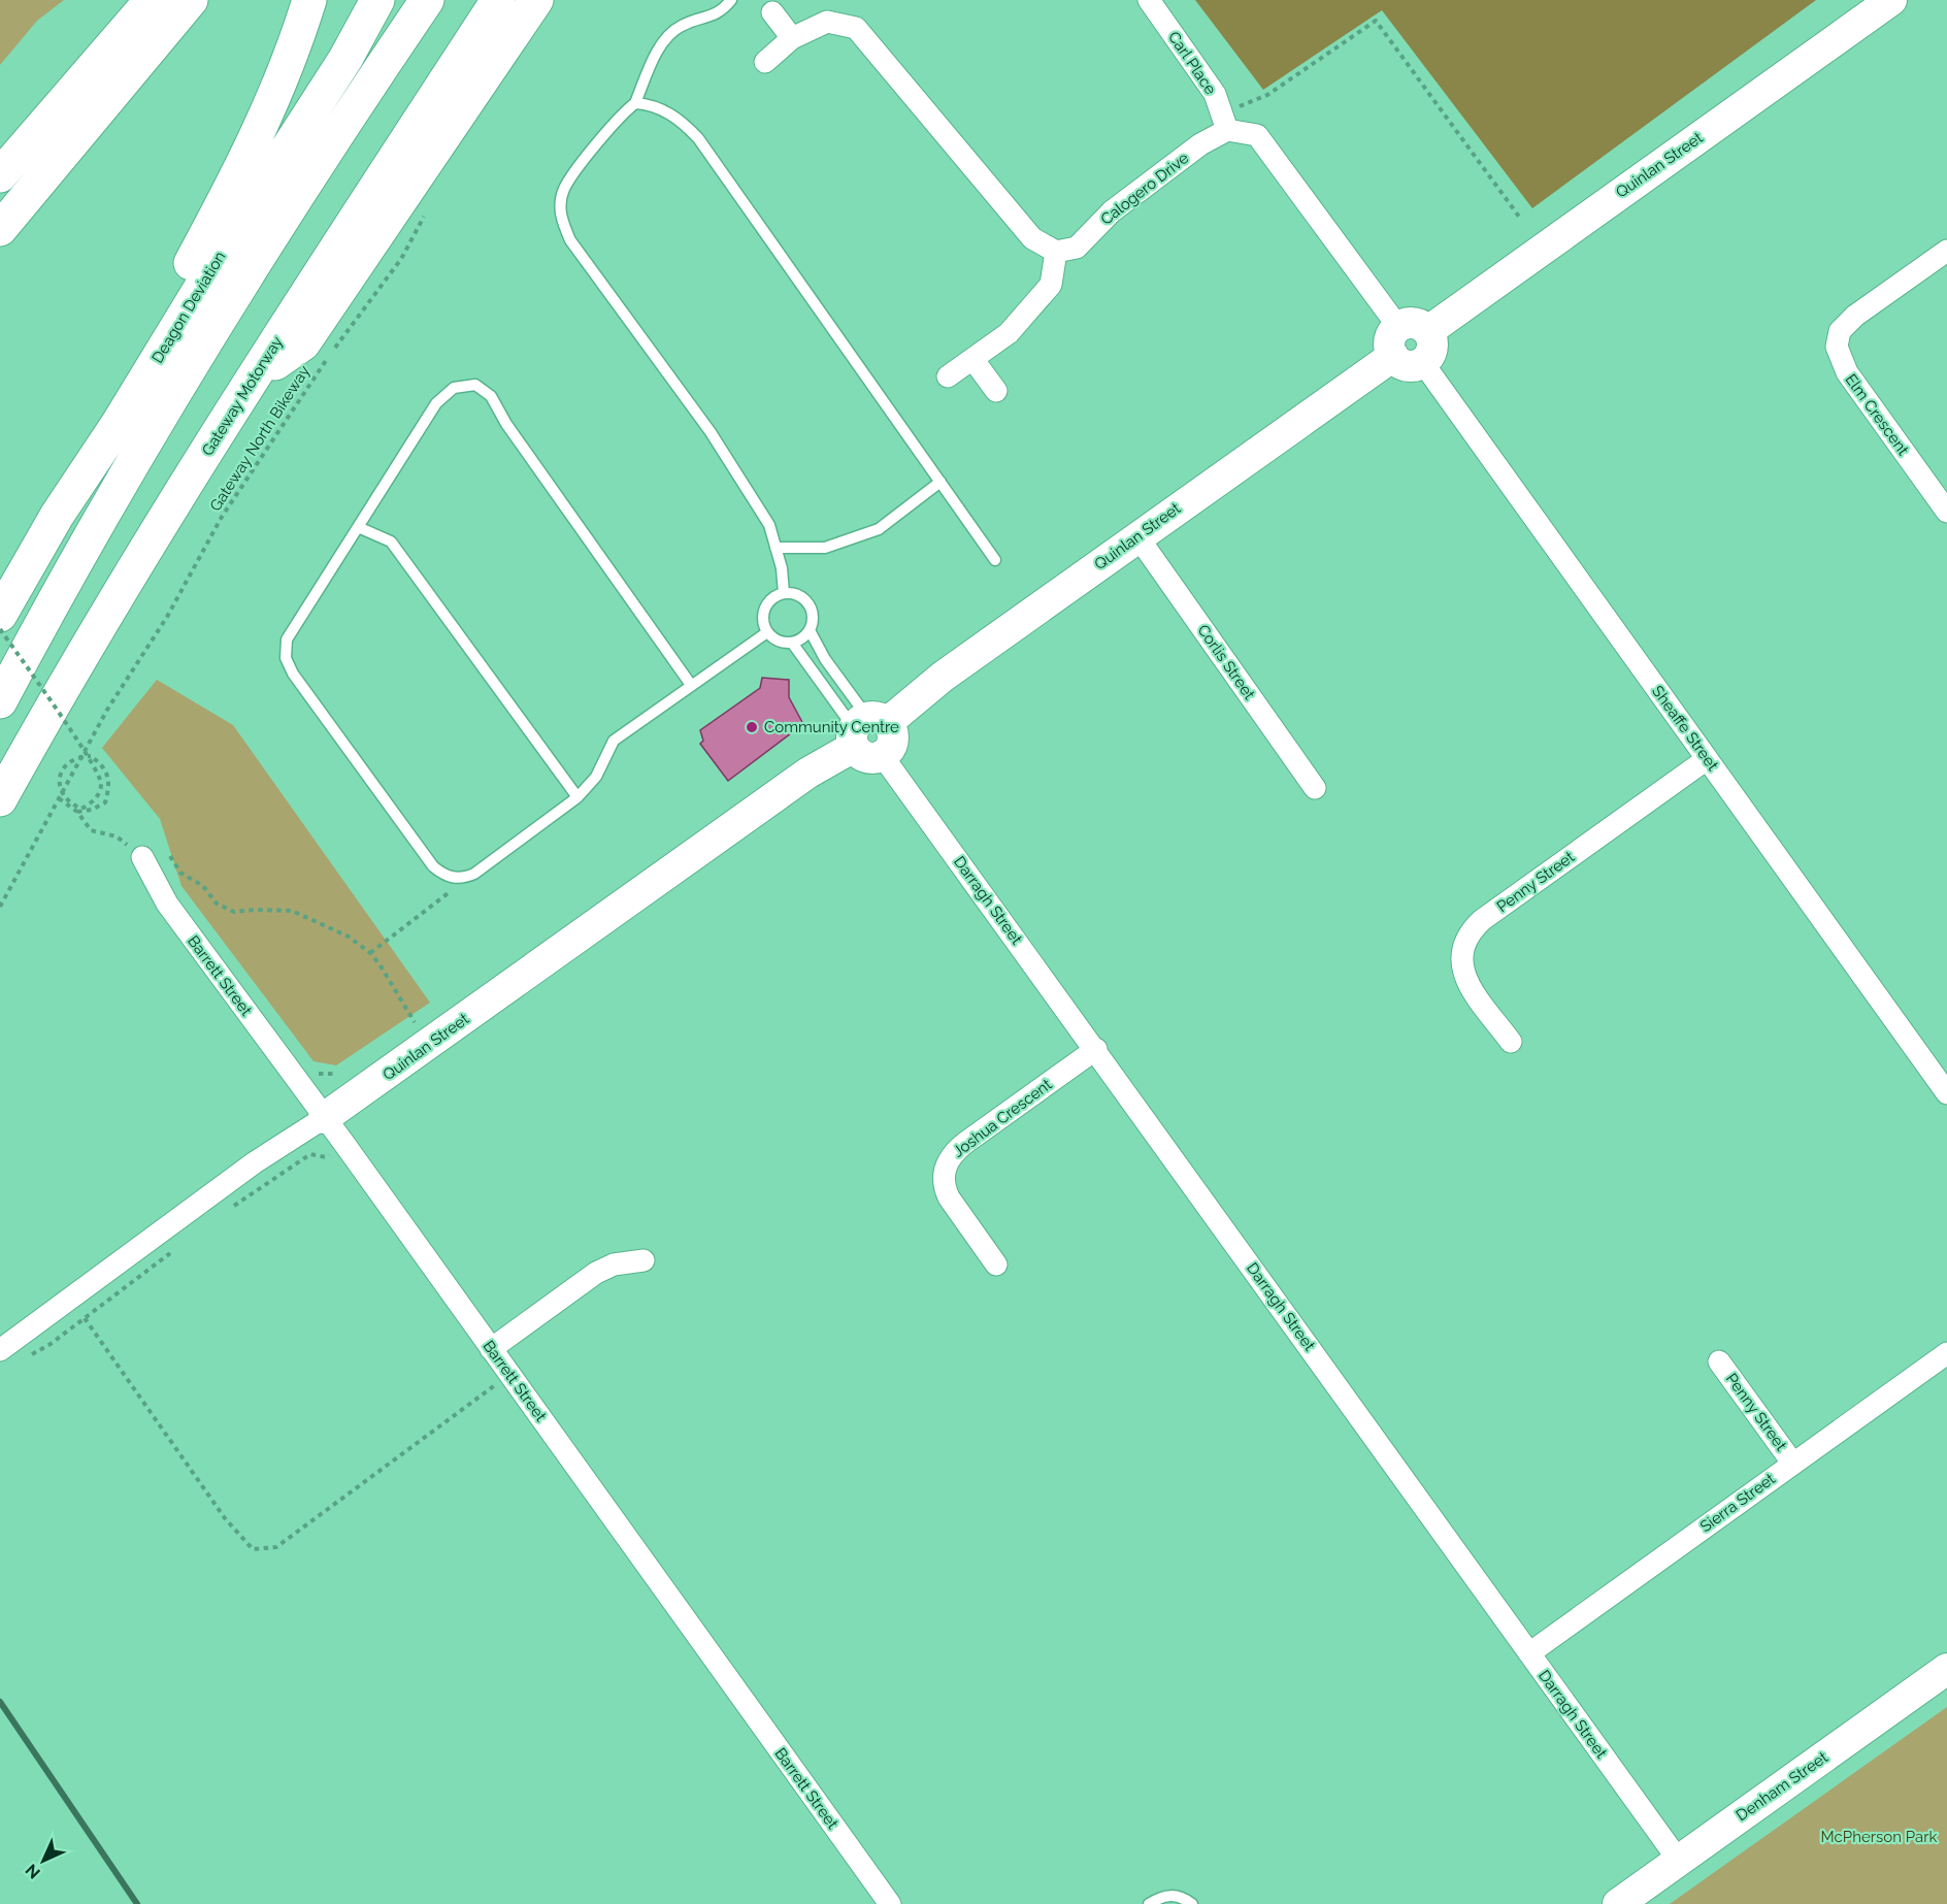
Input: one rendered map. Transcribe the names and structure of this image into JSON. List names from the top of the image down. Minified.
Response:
{"streets":{"highway":["Deagon Deviation","Gateway Motorway"],"street":["Carl Place","Quinlan Street","Calogero Drive","Elm Crescent","Corlis Street","Sheaffe Street","Penny Street","Darragh Street","Barrett Street","Joshua Crescent","Sierra Street","Denham Street"],"path":["Gateway North Bikeway"]},"crossings":[["Carl Place","Calogero Drive"],["Quinlan Street","Corlis Street"],["Quinlan Street","Sheaffe Street"],["Quinlan Street","Darragh Street"],["Quinlan Street","Barrett Street"],["Sheaffe Street","Penny Street"],["Penny Street","Sierra Street"],["Darragh Street","Joshua Crescent"],["Darragh Street","Sierra Street"],["Darragh Street","Denham Street"]],"parks":["McPherson Park"],"places":["Community Centre"],"north":"bottom left"}
